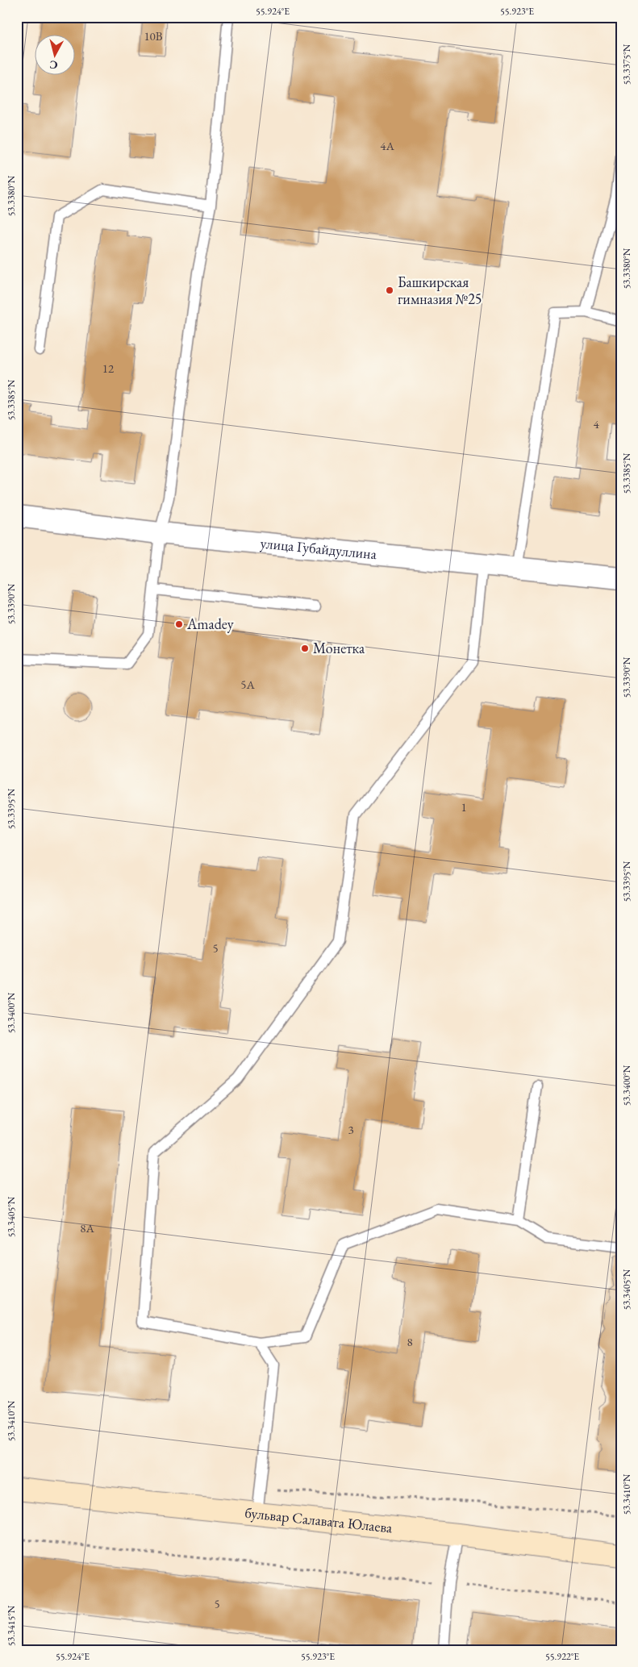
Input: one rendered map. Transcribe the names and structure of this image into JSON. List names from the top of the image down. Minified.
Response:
{"streets":{"street":["улица Губайдуллина","бульвар Салавата Юлаева"]},"places":["Башкирская гимназия №25","Amadey","Монетка"],"house_numbers":["10В","4А","12","4","5А","1","5","3","8А","8","5"],"north":"bottom","coordinates":["55.924°E","55.923°E","53.3375°N","53.3380°N","53.3385°N","53.3390°N","53.3395°N","53.3400°N","53.3405°N","53.3410°N","53.3415°N","55.922°E"]}
